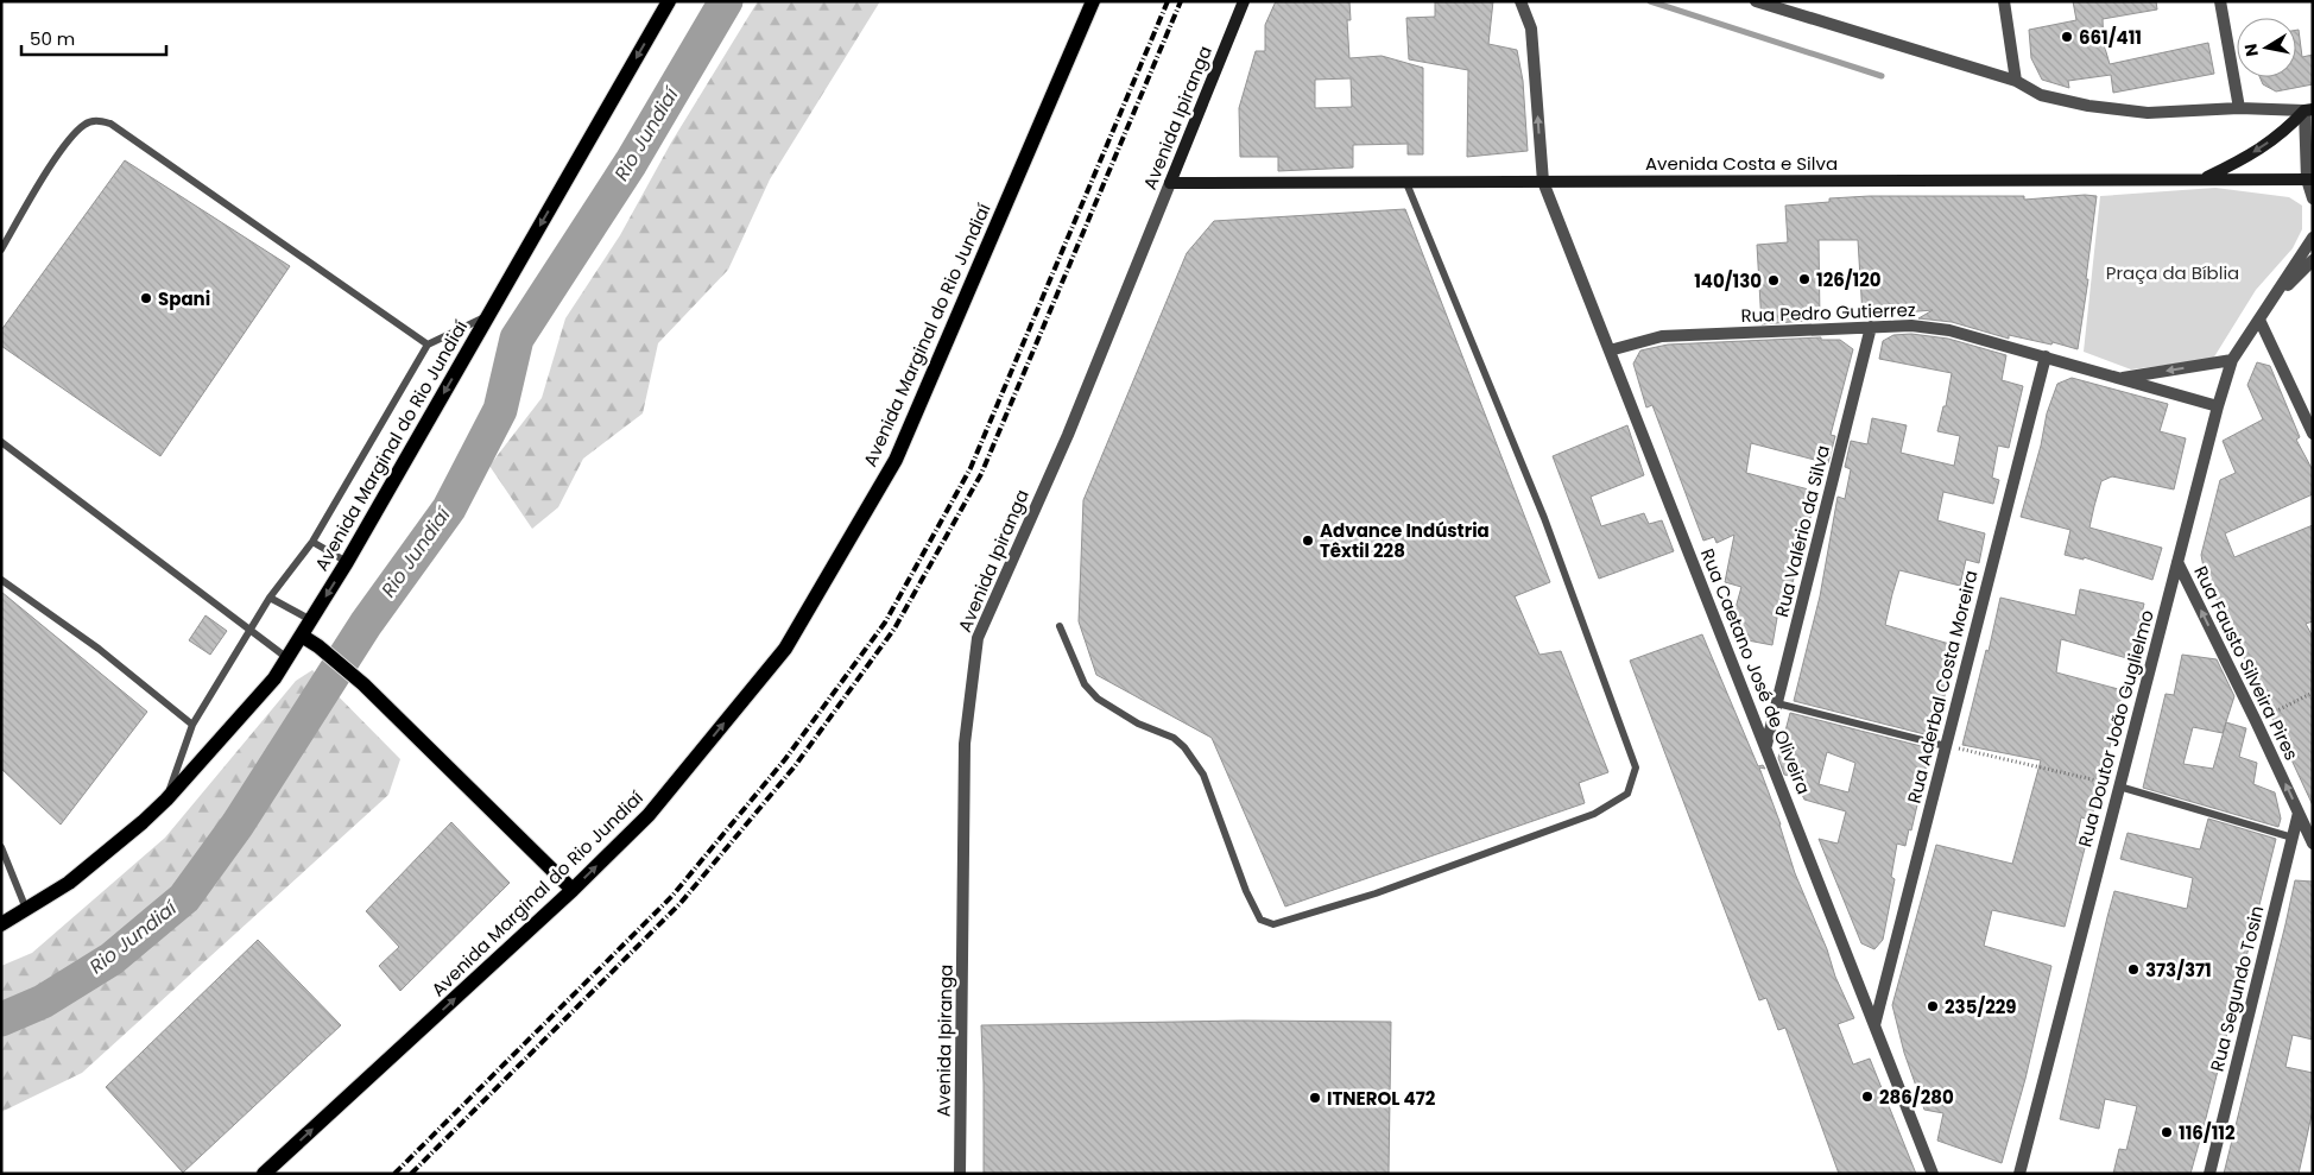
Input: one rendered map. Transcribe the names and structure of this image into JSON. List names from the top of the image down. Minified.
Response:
{"streets":{"main road":["Avenida Ipiranga","Avenida Costa e Silva","Avenida Marginal do Rio Jundiaí"],"street":["Rua Pedro Gutierrez","Rua Valério da Silva","Rua Fausto Silveira Pires","Rua Caetano José de Oliveira","Rua Aderbal Costa Moreira","Rua Doutor João Guglielmo","Rua Segundo Tosin"]},"crossings":[["Avenida Ipiranga","Avenida Costa e Silva"],["Avenida Costa e Silva","Rua Caetano José de Oliveira"],["Rua Pedro Gutierrez","Rua Valério da Silva"],["Rua Pedro Gutierrez","Rua Caetano José de Oliveira"],["Rua Pedro Gutierrez","Rua Aderbal Costa Moreira"],["Rua Pedro Gutierrez","Rua Doutor João Guglielmo"],["Rua Valério da Silva","Rua Caetano José de Oliveira"],["Rua Fausto Silveira Pires","Rua Doutor João Guglielmo"],["Rua Fausto Silveira Pires","Rua Segundo Tosin"],["Rua Caetano José de Oliveira","Rua Aderbal Costa Moreira"]],"one_way":["Rua Fausto Silveira Pires"],"water":["Rio Jundiaí"],"parks":["Praça da Bíblia"],"places":["661/411","126/120","140/130","Spani","Advance Indústria Têxtil 228","373/371","235/229","286/280","ITNEROL 472","116/112"],"scale_bar":"50 m","north":"left"}
